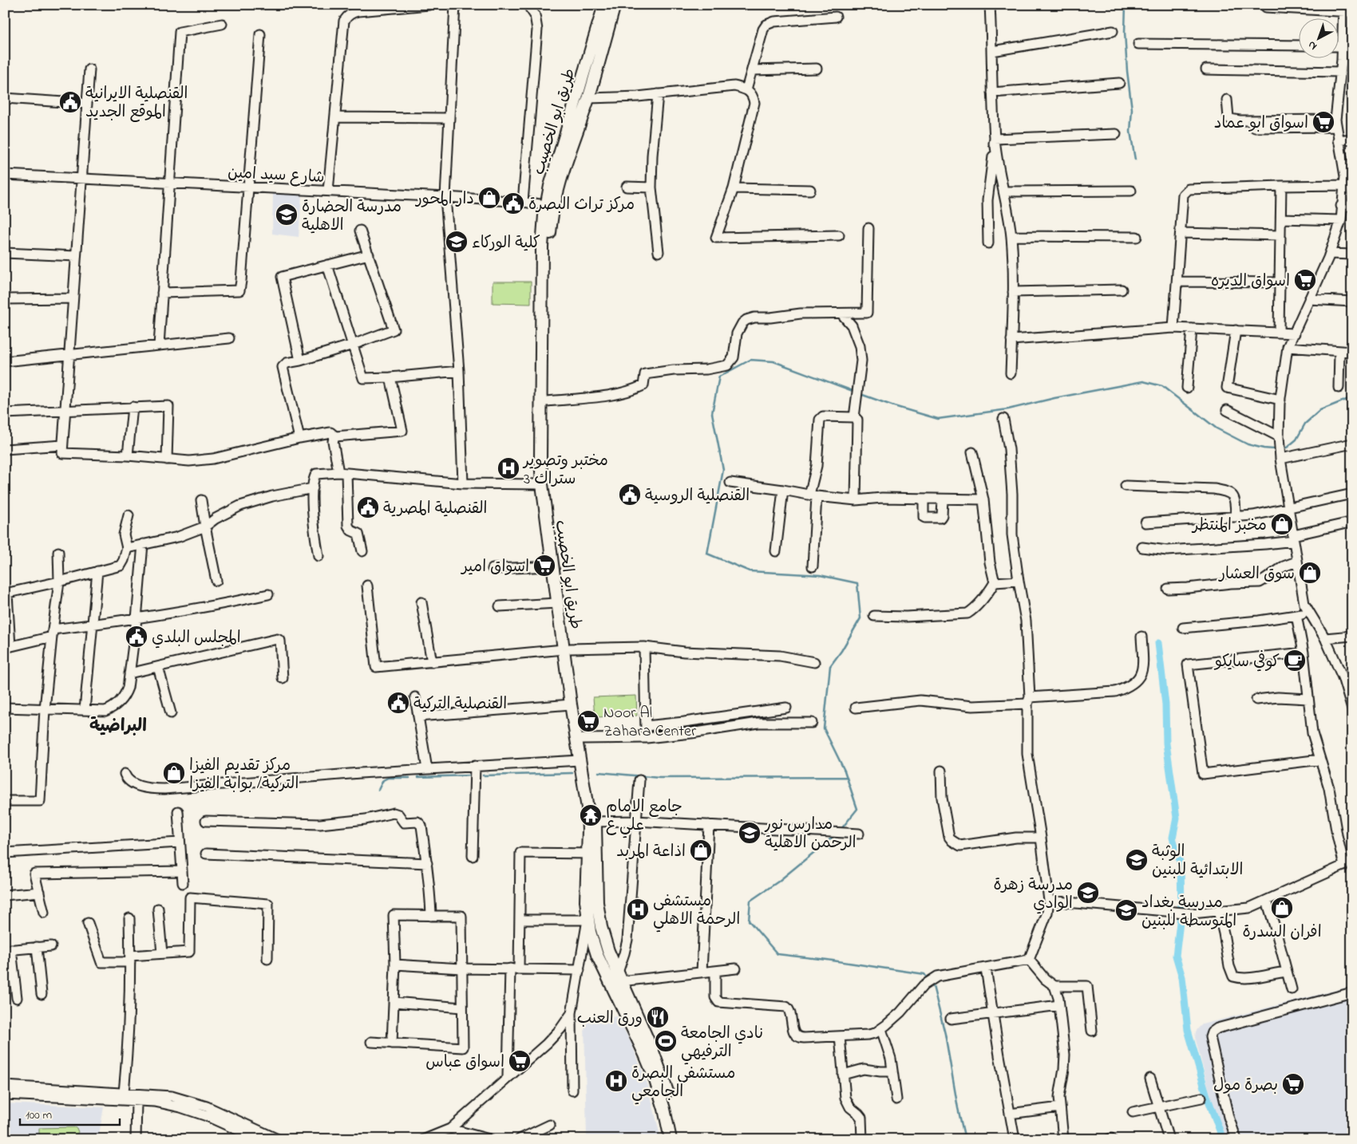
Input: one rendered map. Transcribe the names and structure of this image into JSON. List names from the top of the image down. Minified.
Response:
{"streets":{"main road":["طريق ابو الخصيب"],"street":["شارع سيد امين"]},"crossings":[["طريق ابو الخصيب","شارع سيد امين"]],"districts":["البراضية"],"places":{"public building":["القنصلية الايرانية الموقع الجديد","مركز تراث البصرة","القنصلية الروسية","القنصلية المصرية","المجلس البلدي","القنصلية التركية"],"supermarket":["اسواق ابو عماد","اسواق الديره","اسواق امير","Noor Al Zahara Center","اسواق عباس","بصرة مول"],"shop":["دار المحور","مخبز المنتظر","سوق العشار","مركز تقديم الفيزا التركية/ بوابة الفيزا","اذاعة المربد","افران السدرة"],"school or university":["مدرسة الحضارة الاهلية","كلية الوركاء","مدارس نور الرحمن الاهلية","الوثبة الابتدائية للبنين","مدرسة زهرة الوادي","مدرسة بغداد المتوسطة للبنين"],"hospital":["مختبر وتصوير ستراك 3","مستشفى الرحمة الاهلي","مستشفى البصرة الجامعي"],"cafe":["كوفي سايكو"],"temple":["جامع الامام علي ع"],"restaurant":["ورق العنب"],"sports":["نادي الجامعة الترفيهي"]},"scale_bar":"100 m","north":"bottom left"}
